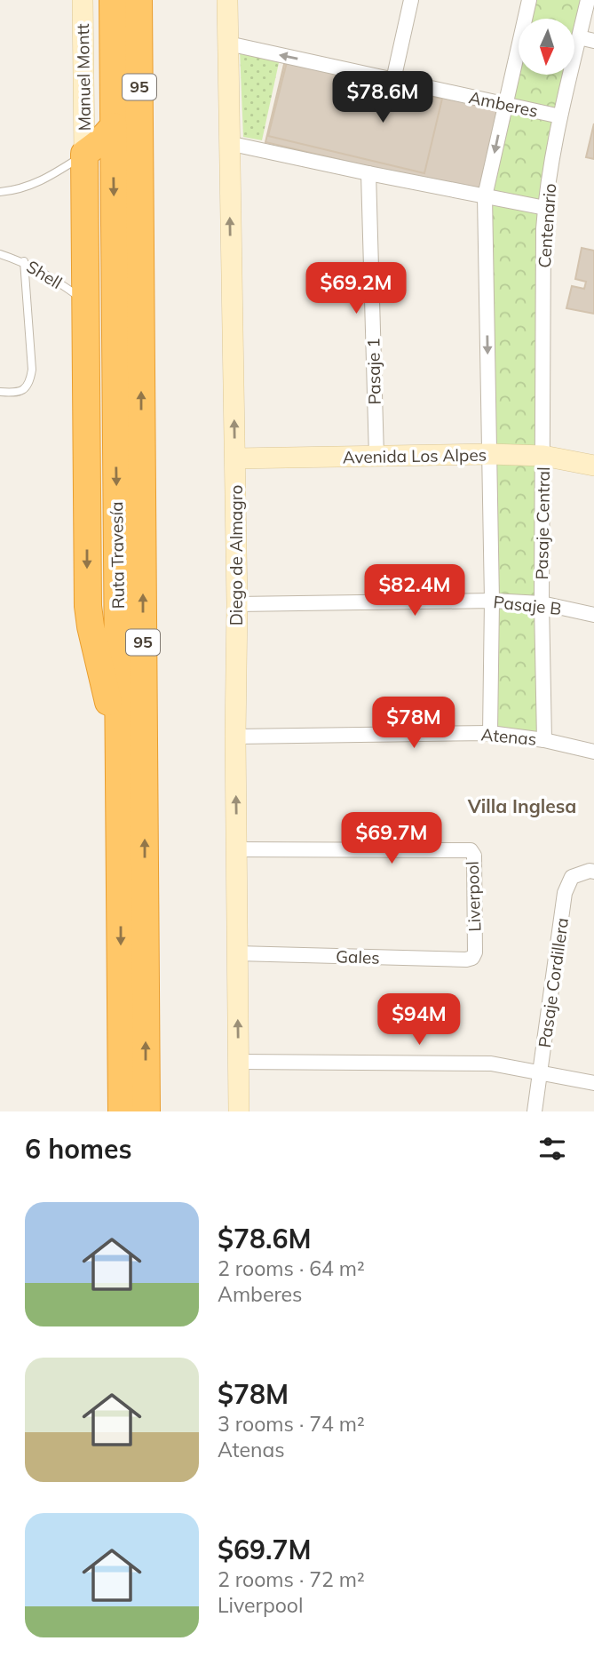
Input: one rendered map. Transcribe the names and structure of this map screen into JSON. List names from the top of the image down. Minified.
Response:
{"streets":{"highway":["95","Ruta Travesía"],"main road":["Manuel Montt","Avenida Los Alpes","Diego de Almagro"],"street":["Amberes","Centenario","Pasaje 1","Pasaje Central","Pasaje B","Atenas","Liverpool","Gales","Pasaje Cordillera"],"lane":["Shell"]},"crossings":[["Amberes","Centenario"],["Amberes","Diego de Almagro"],["Centenario","Avenida Los Alpes"],["Centenario","Pasaje Central"],["Pasaje 1","Avenida Los Alpes"],["Avenida Los Alpes","Pasaje Central"],["Avenida Los Alpes","Diego de Almagro"],["Pasaje Central","Pasaje B"],["Pasaje Central","Atenas"],["Diego de Almagro","Pasaje B"],["Diego de Almagro","Atenas"],["Diego de Almagro","Liverpool"],["Diego de Almagro","Gales"],["Liverpool","Gales"]],"one_way":["Diego de Almagro"],"districts":["Villa Inglesa"],"north":"bottom","page":{"price":["$78.6M","$69.2M","$82.4M","$78M","$69.7M","$94M"],"heading":"6 homes","list":[{"name":"$78.6M","note":"2 rooms · 64 m² · Amberes"},{"name":"$78M","note":"3 rooms · 74 m² · Atenas"},{"name":"$69.7M","note":"2 rooms · 72 m² · Liverpool"}]}}
